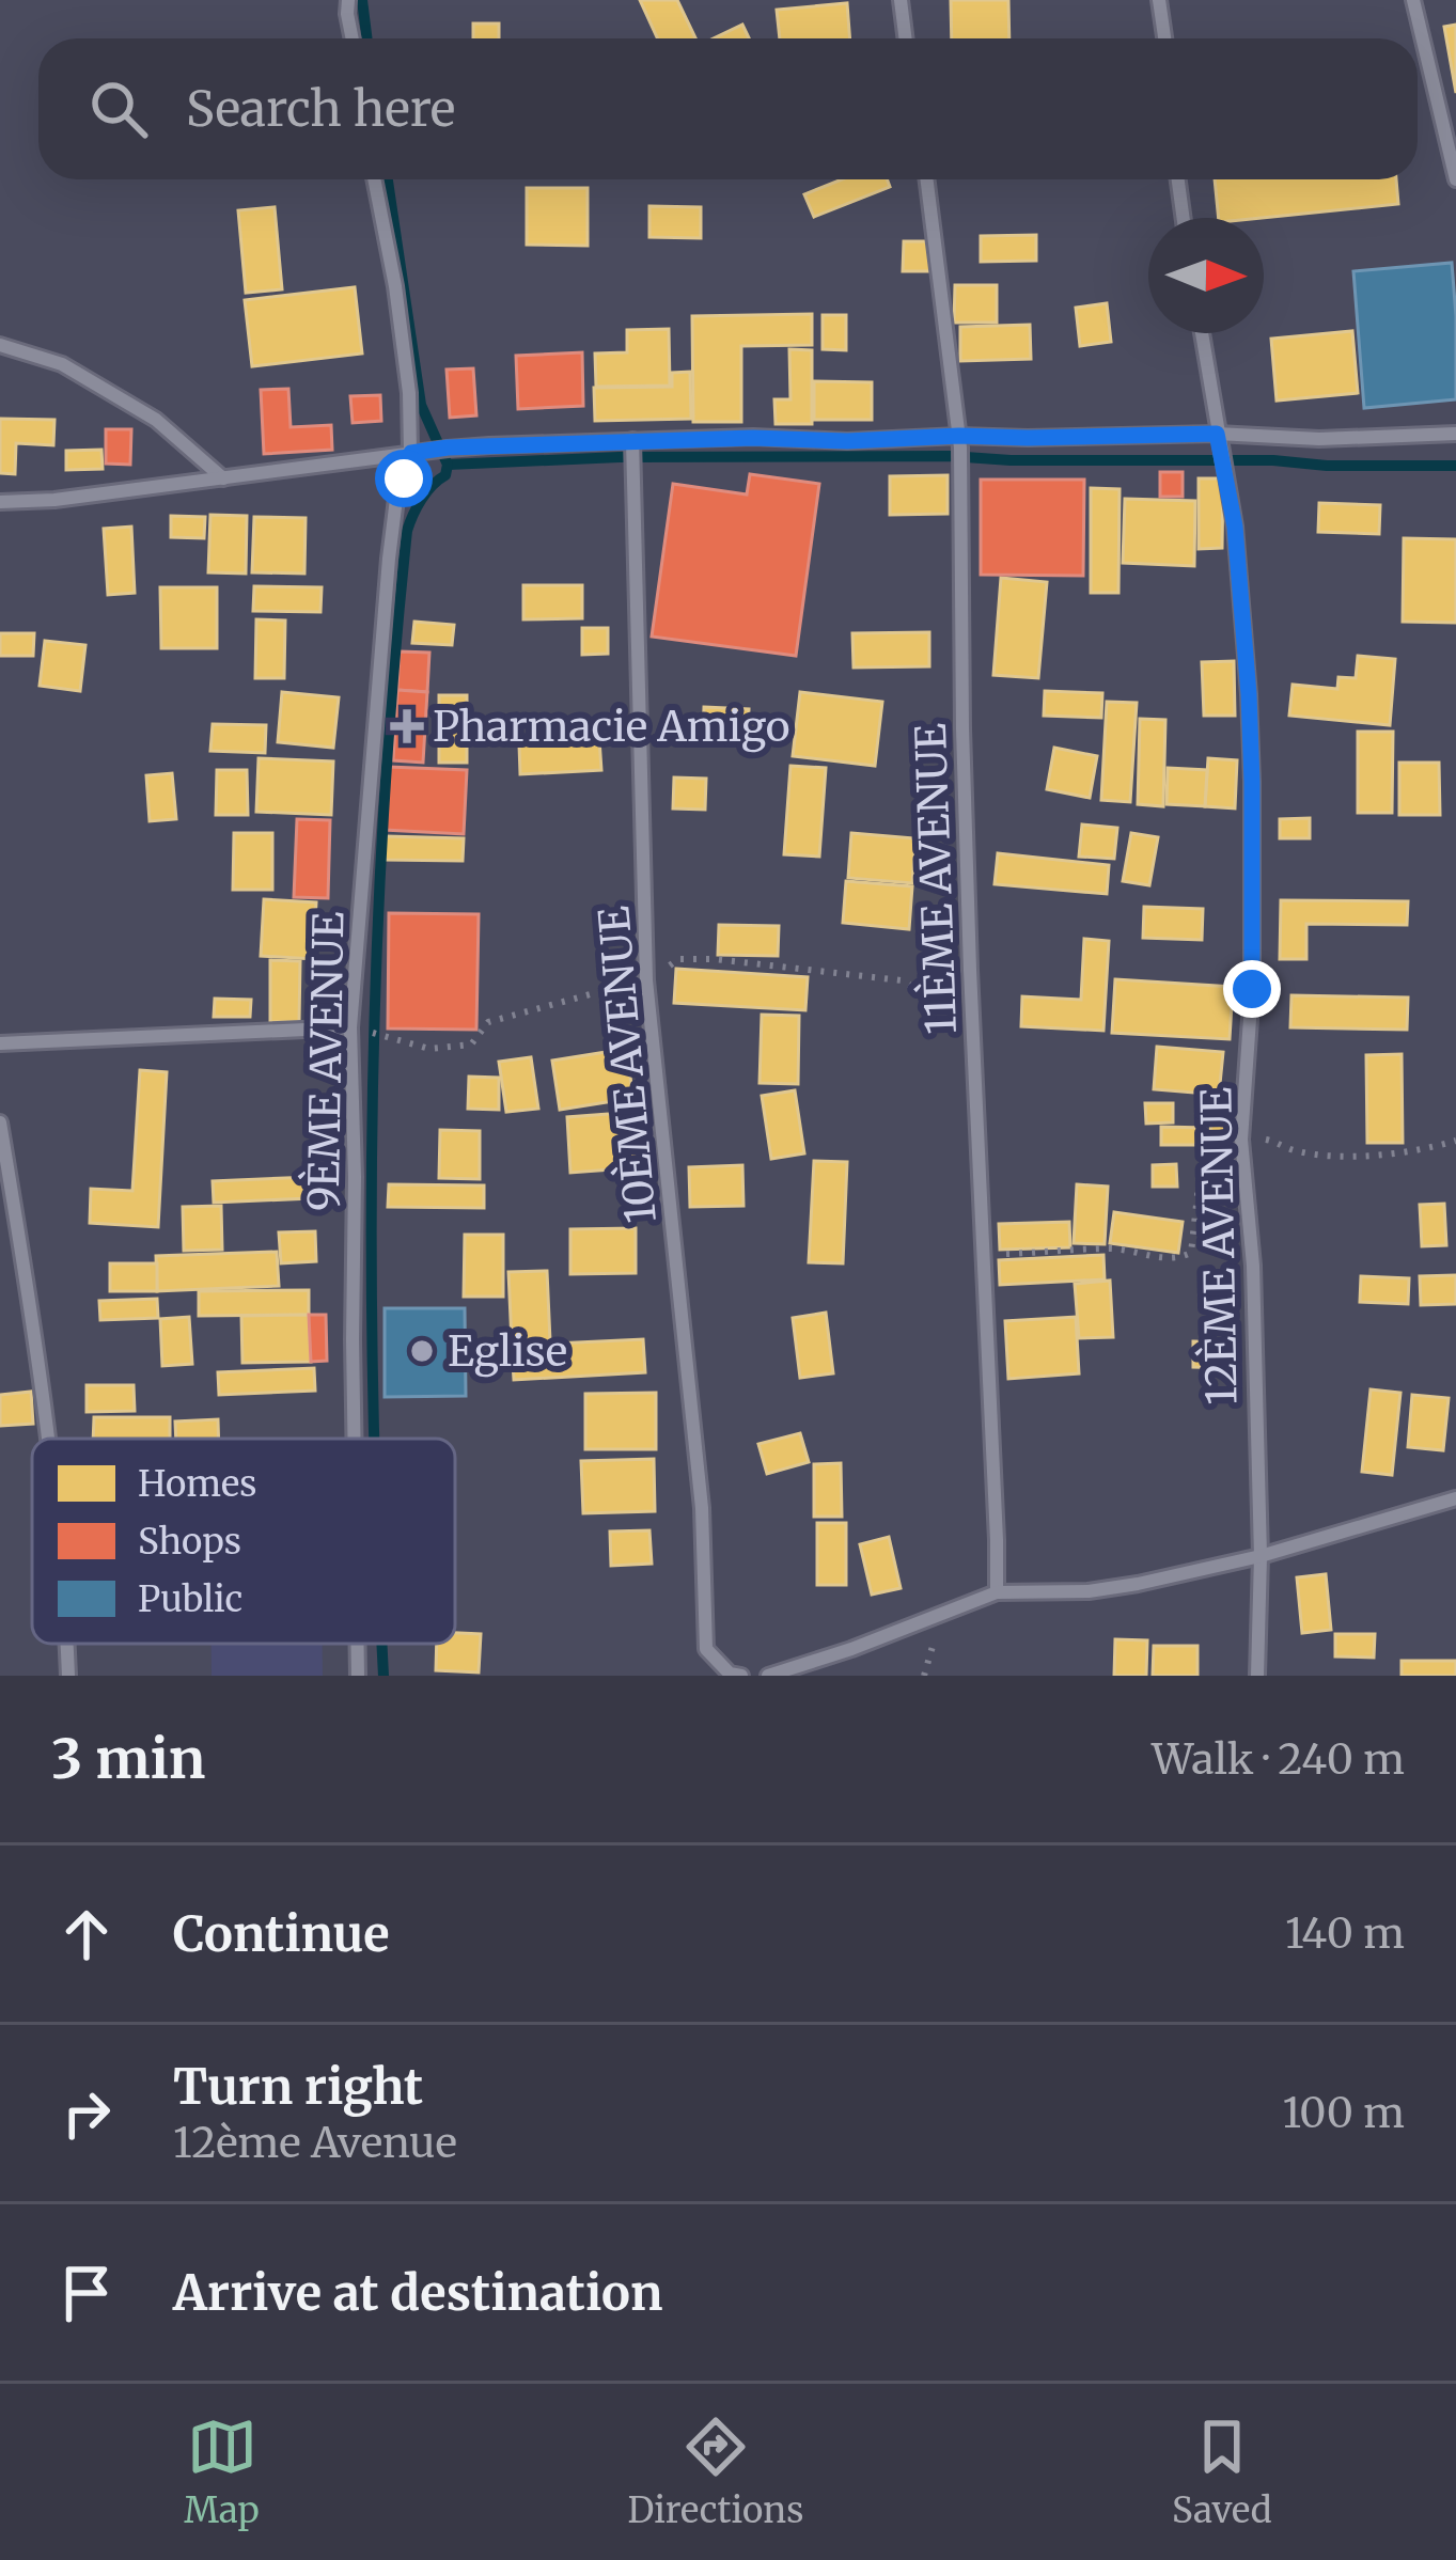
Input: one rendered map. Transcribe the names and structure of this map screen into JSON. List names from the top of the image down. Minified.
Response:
{"streets":{"street":["11ÈME AVENUE","9ÈME AVENUE","10ÈME AVENUE","12ÈME AVENUE"]},"places":{"health":["Pharmacie Amigo"],"other":["Eglise"]},"legend":["Homes","Shops","Public"],"north":"right","page":{"search":"Search here","heading":["3 min","Walk · 240 m"],"list":[["Continue","140 m"],["Turn right","12ème Avenue","100 m"],"Arrive at destination"],"nav":["Map","Directions","Saved"]}}
